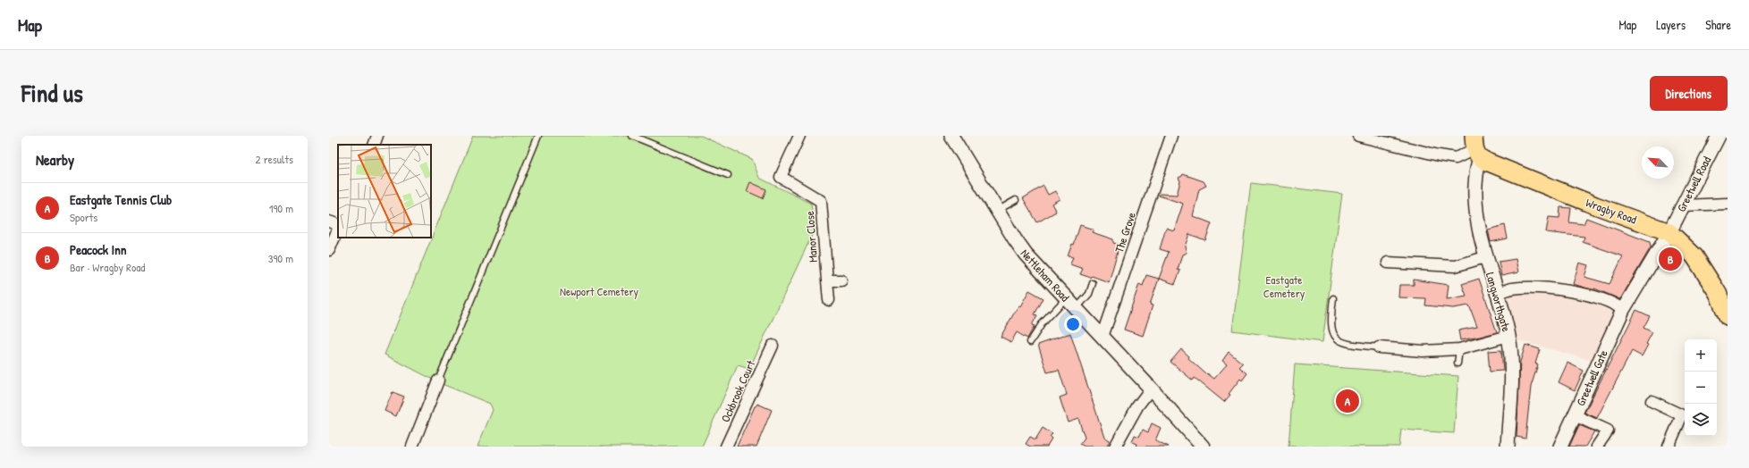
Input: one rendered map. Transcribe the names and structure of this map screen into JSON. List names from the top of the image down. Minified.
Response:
{"streets":{"main road":["Wragby Road"],"street":["Greetwell Road","The Grove","Manor Close","Nettleham Road","Langworthgate","Greetwell Gate","Ockbrook Court"]},"crossings":[["Greetwell Road","Wragby Road"],["Greetwell Road","Greetwell Gate"],["Wragby Road","Langworthgate"],["The Grove","Nettleham Road"]],"parks":["Eastgate Cemetery","Newport Cemetery"],"north":"top left","page":{"header":"Map","nav":["Map","Layers","Share"],"title":"Find us","buttons":"Directions","heading":["Nearby","2 results"],"list":[{"mark":"A","name":"Eastgate Tennis Club","note":"Sports","value":"190 m"},{"mark":"B","name":"Peacock Inn","note":"Bar · Wragby Road","value":"390 m"}],"pins":["B","A"],"map_buttons":["+","−"]}}
